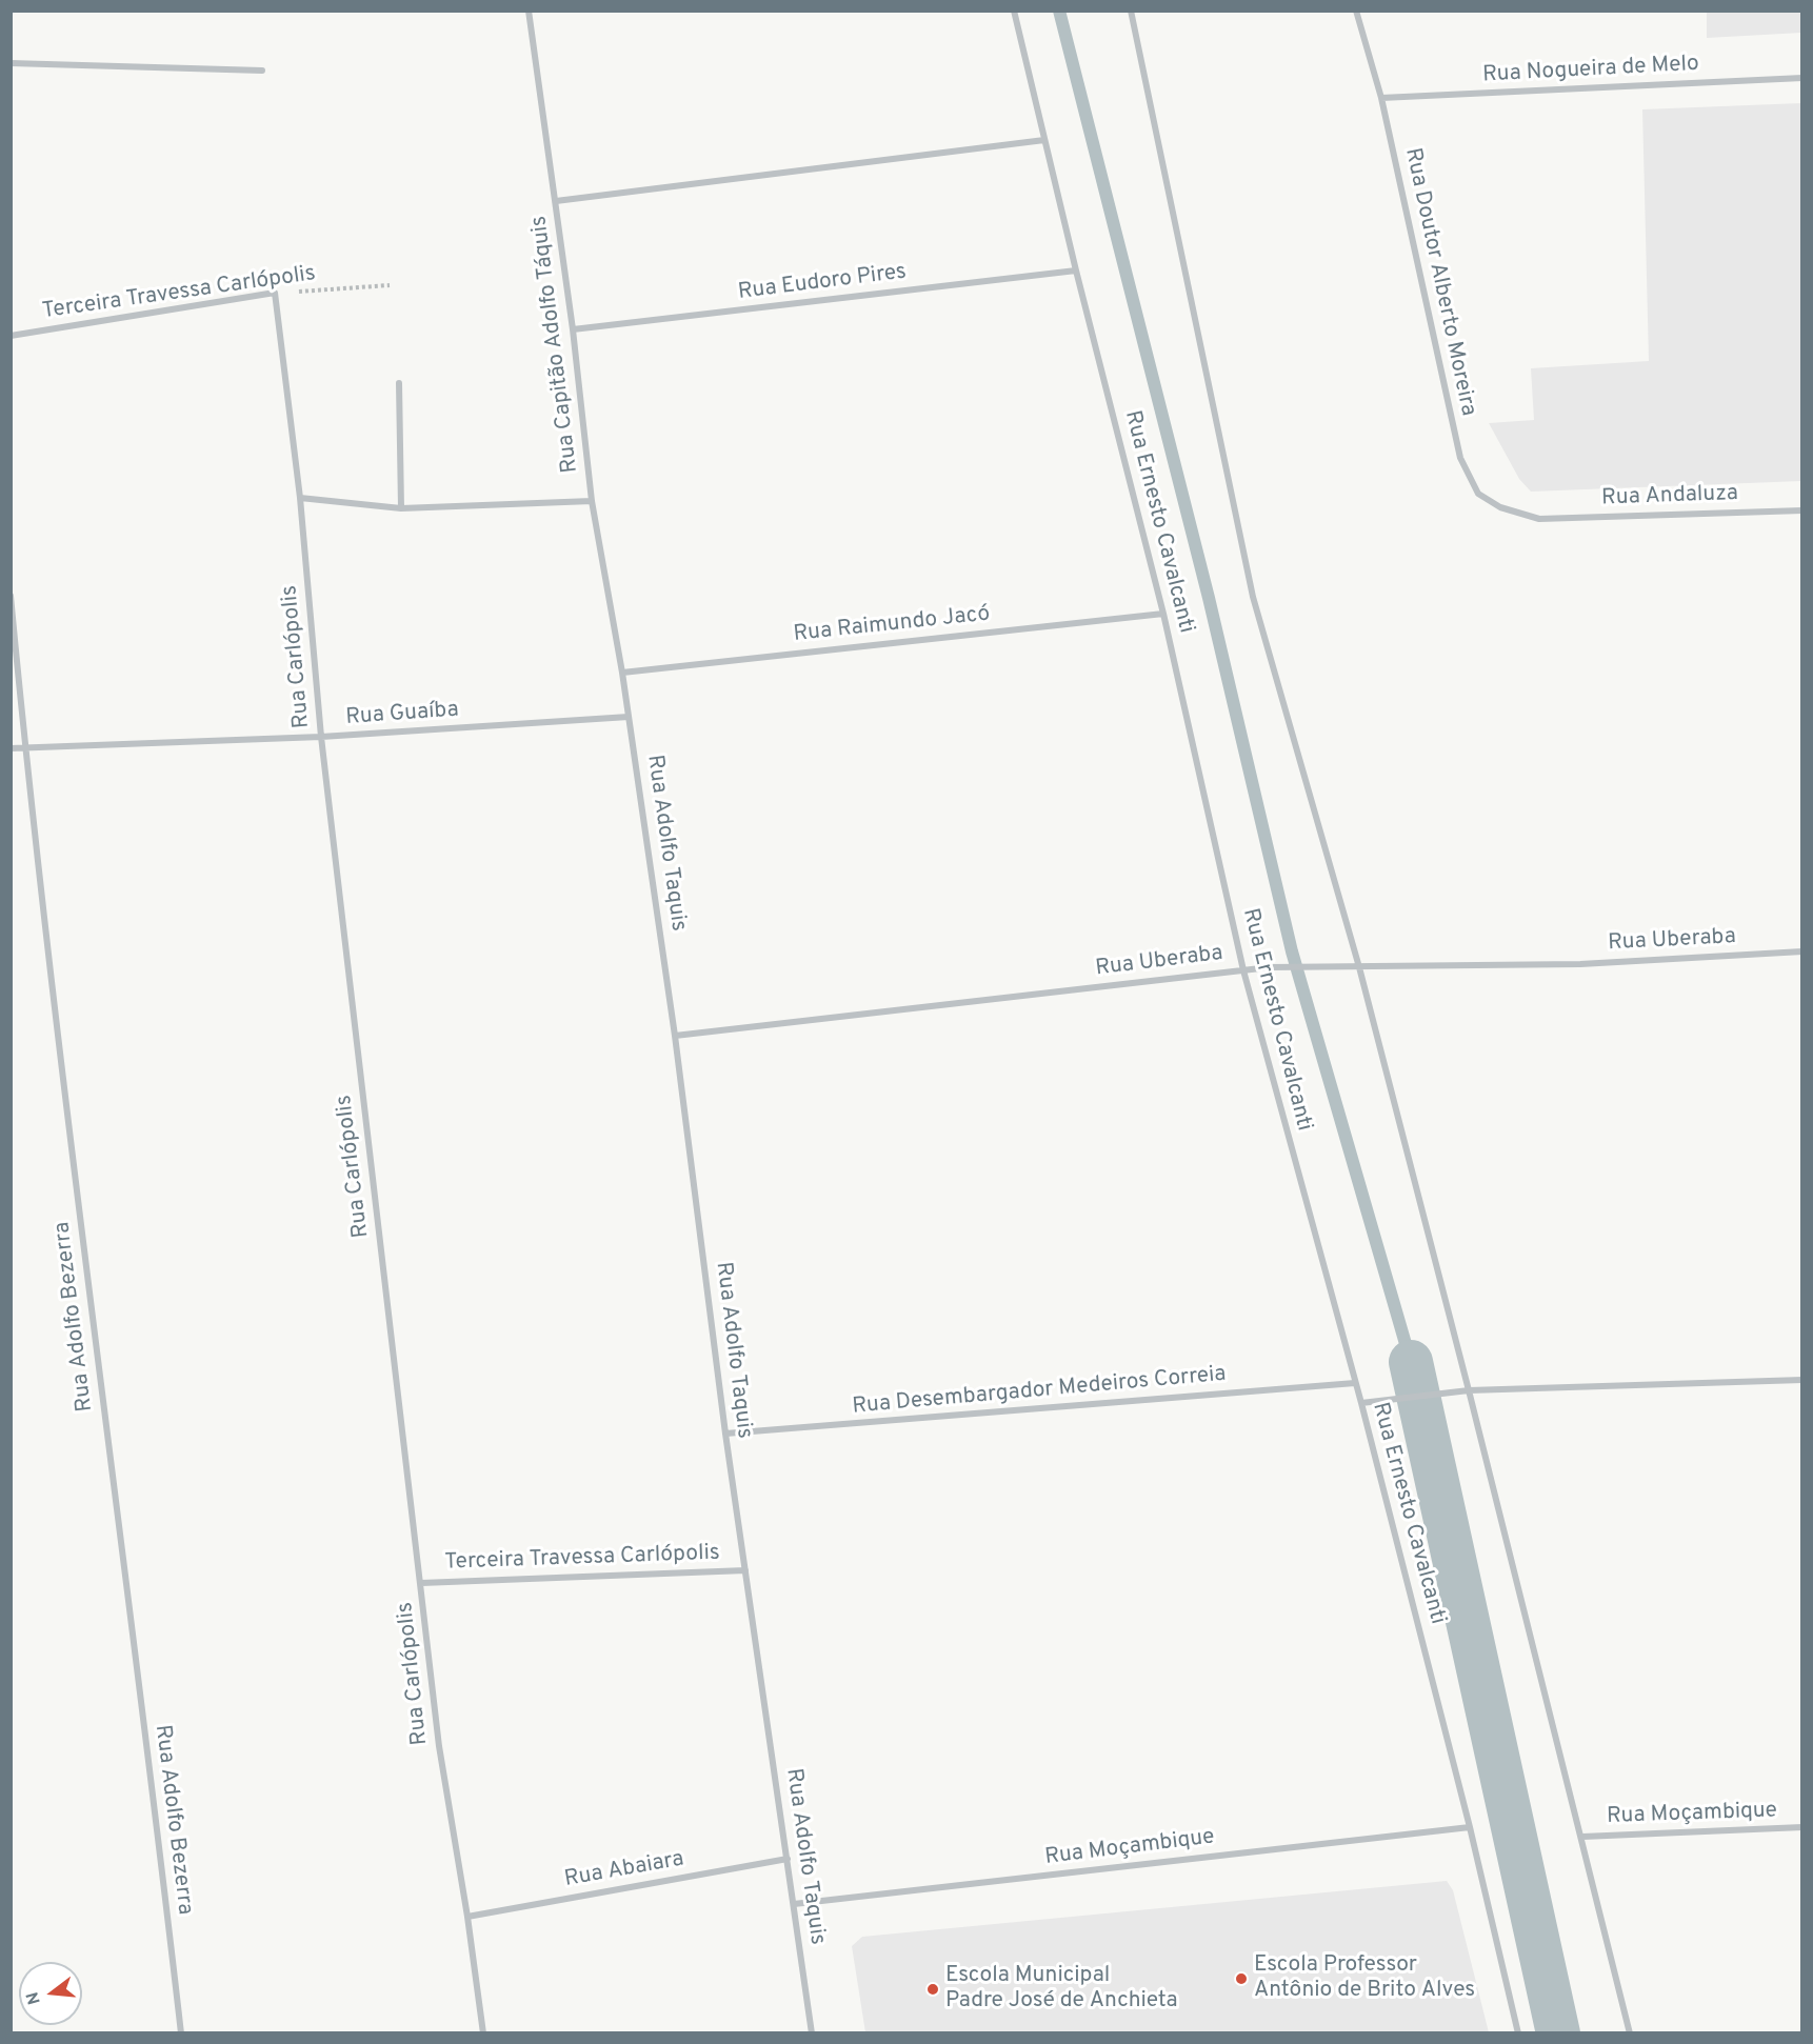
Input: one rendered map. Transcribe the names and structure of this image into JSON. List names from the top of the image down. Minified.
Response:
{"streets":{"street":["Rua Nogueira de Melo","Rua Doutor Alberto Moreira","Rua Eudoro Pires","Terceira Travessa Carlópolis","Rua Capitão Adolfo Táquis","Rua Andaluza","Rua Ernesto Cavalcanti","Rua Raimundo Jacó","Rua Carlópolis","Rua Guaíba","Rua Adolfo Taquis","Rua Uberaba","Rua Adolfo Bezerra","Rua Desembargador Medeiros Correia","Rua Moçambique","Rua Abaiara"]},"crossings":[["Rua Nogueira de Melo","Rua Doutor Alberto Moreira"],["Rua Doutor Alberto Moreira","Rua Andaluza"],["Rua Eudoro Pires","Rua Capitão Adolfo Táquis"],["Rua Eudoro Pires","Rua Ernesto Cavalcanti"],["Terceira Travessa Carlópolis","Rua Carlópolis"],["Terceira Travessa Carlópolis","Rua Adolfo Taquis"],["Rua Capitão Adolfo Táquis","Rua Raimundo Jacó"],["Rua Capitão Adolfo Táquis","Rua Adolfo Taquis"],["Rua Ernesto Cavalcanti","Rua Raimundo Jacó"],["Rua Ernesto Cavalcanti","Rua Uberaba"],["Rua Ernesto Cavalcanti","Rua Desembargador Medeiros Correia"],["Rua Ernesto Cavalcanti","Rua Moçambique"],["Rua Raimundo Jacó","Rua Adolfo Taquis"],["Rua Carlópolis","Rua Guaíba"],["Rua Carlópolis","Rua Abaiara"],["Rua Guaíba","Rua Adolfo Taquis"],["Rua Guaíba","Rua Adolfo Bezerra"],["Rua Adolfo Taquis","Rua Uberaba"],["Rua Adolfo Taquis","Rua Desembargador Medeiros Correia"],["Rua Adolfo Taquis","Rua Moçambique"],["Rua Adolfo Taquis","Rua Abaiara"]],"places":["Escola Professor Antônio de Brito Alves","Escola Municipal Padre José de Anchieta"],"north":"left"}
